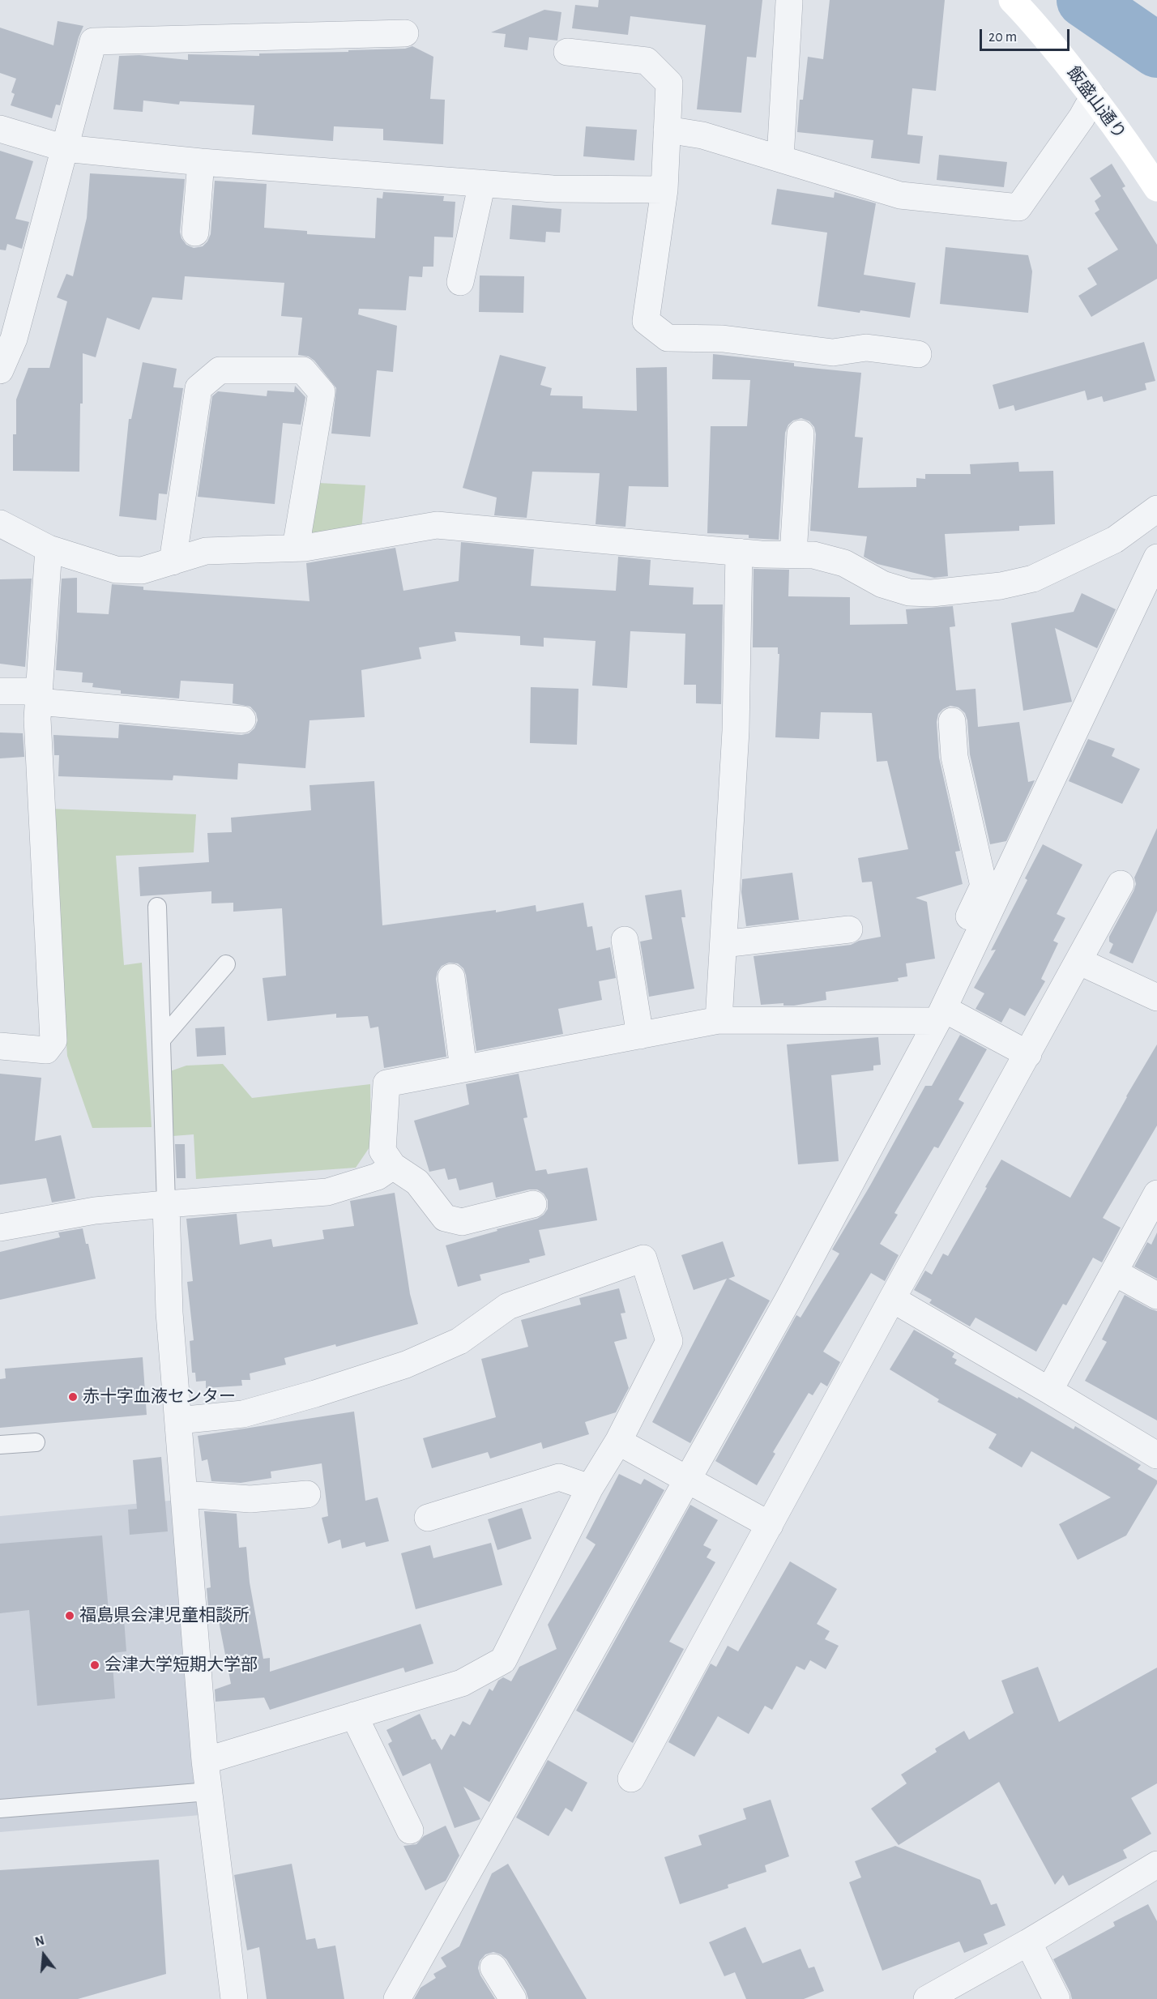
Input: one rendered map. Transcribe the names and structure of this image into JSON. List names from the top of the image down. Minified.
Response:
{"streets":{"street":["飯盛山通り"]},"places":["赤十字血液センター","福島県会津児童相談所","会津大学短期大学部"],"scale_bar":"20 m","north":"top"}
